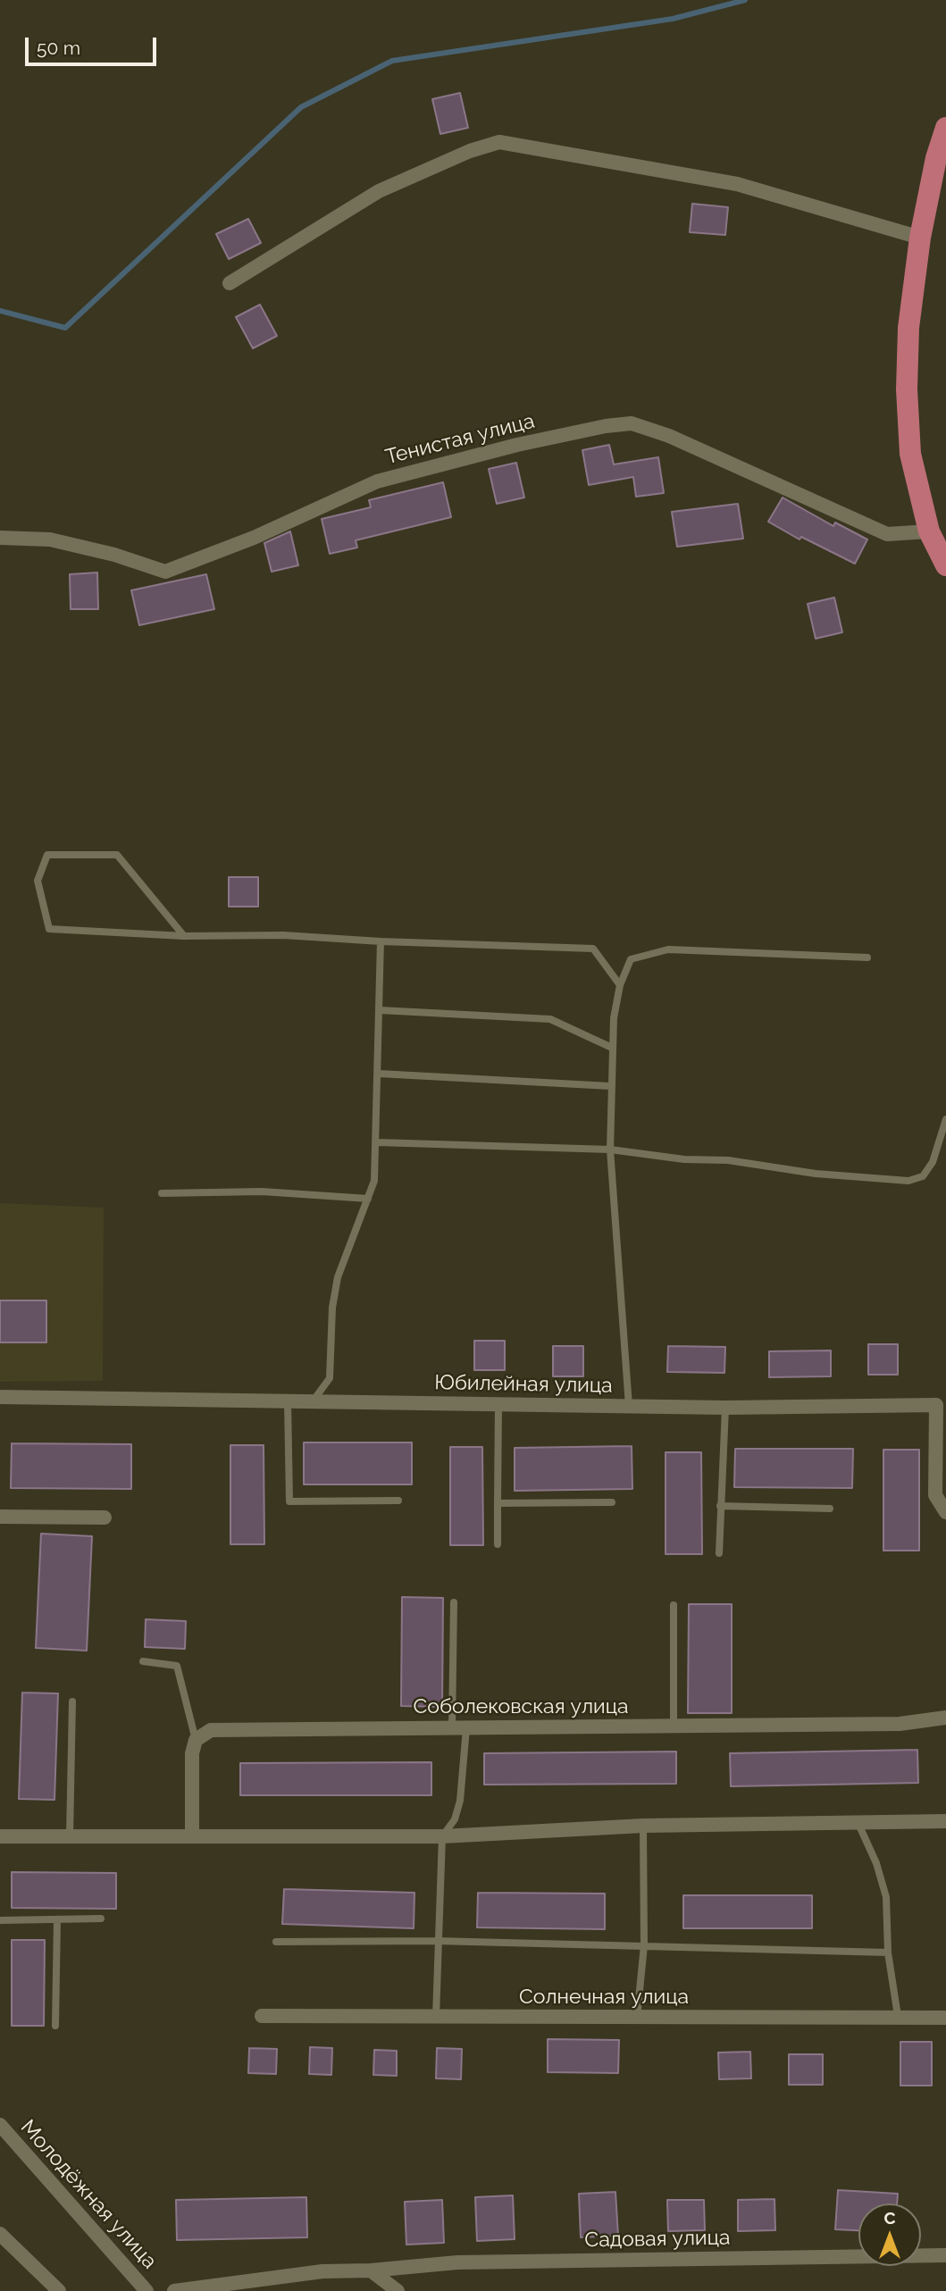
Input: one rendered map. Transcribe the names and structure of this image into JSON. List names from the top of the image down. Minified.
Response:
{"streets":{"street":["Тенистая улица","Юбилейная улица","Соболековская улица","Солнечная улица","Молодёжная улица","Садовая улица"]},"scale_bar":"50 m","north":"top"}
